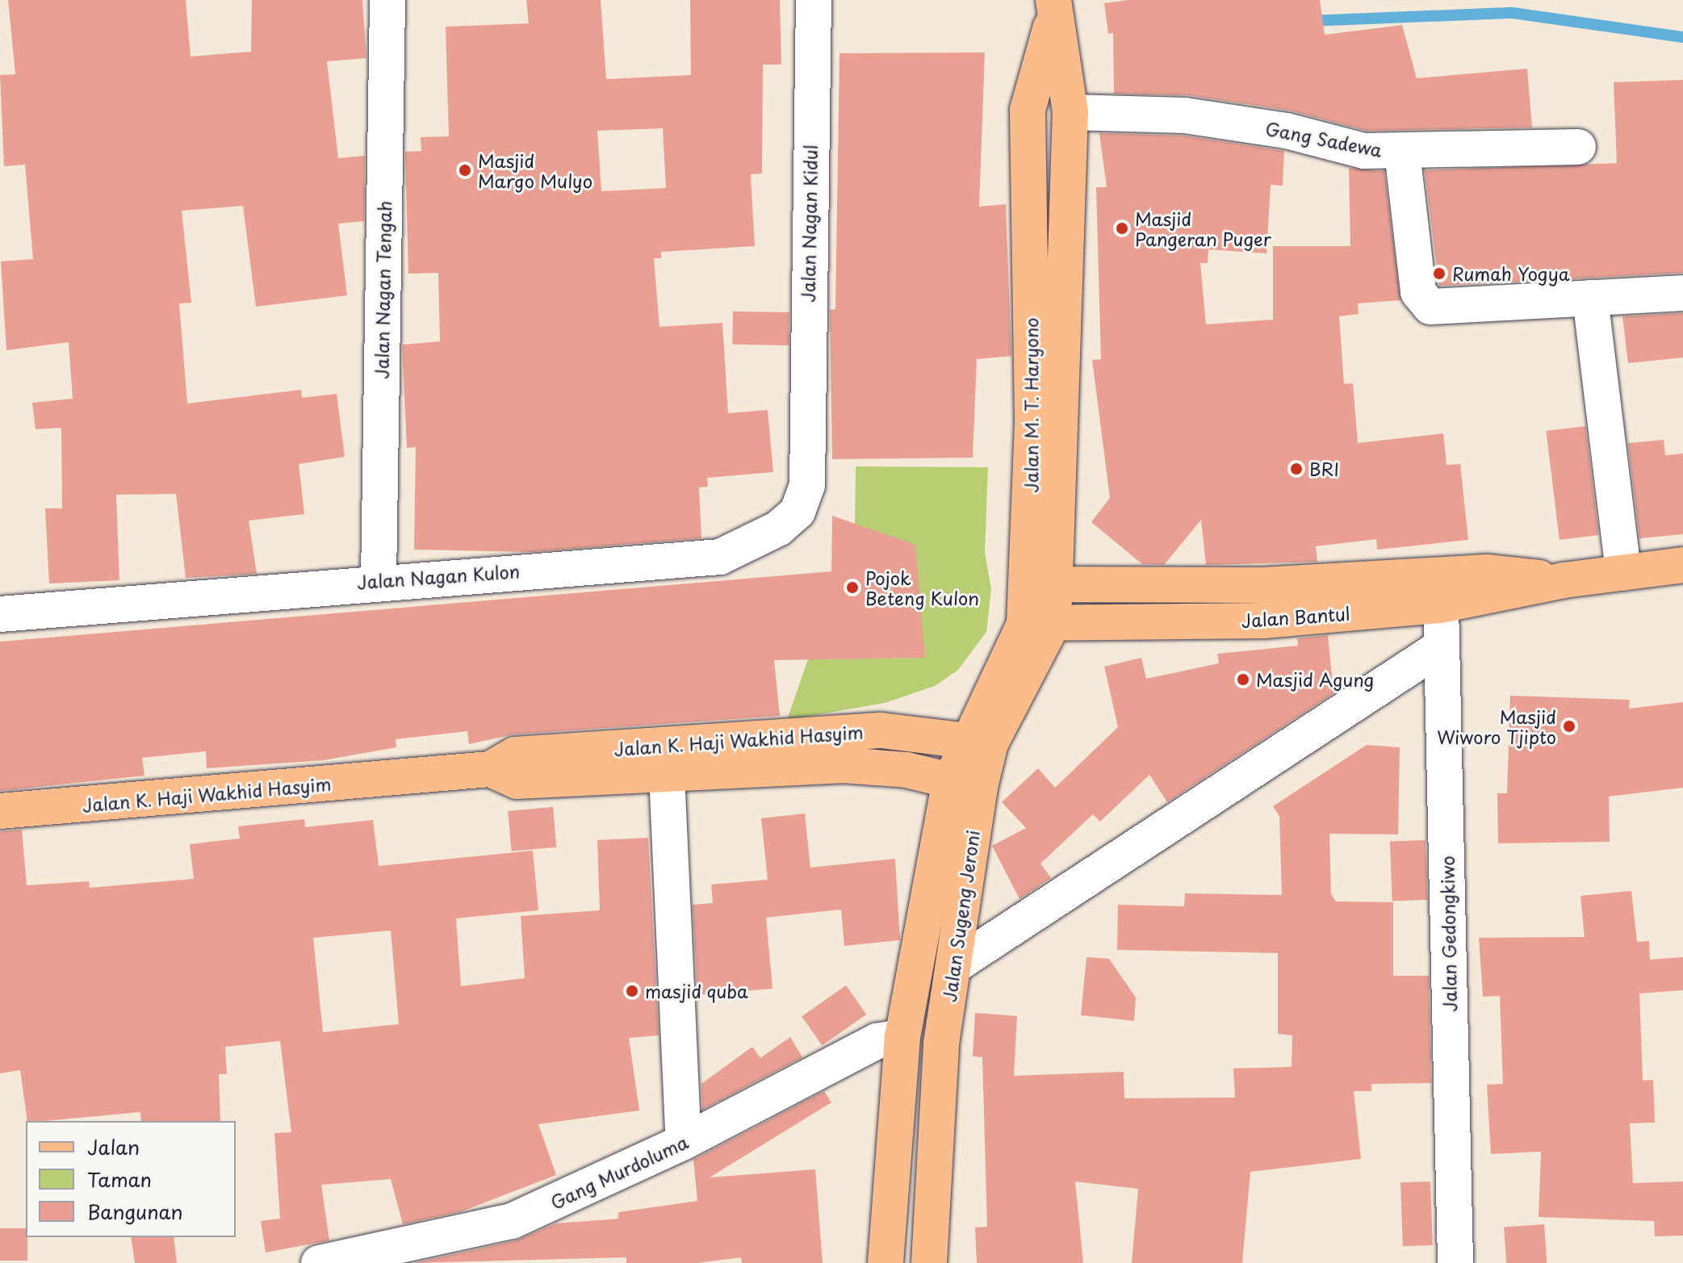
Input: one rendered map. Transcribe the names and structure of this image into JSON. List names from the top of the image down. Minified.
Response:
{"streets":{"main road":["Jalan M. T. Haryono","Jalan Bantul","Jalan K. Haji Wakhid Hasyim","Jalan Sugeng Jeroni"],"street":["Gang Sadewa","Jalan Nagan Kidul","Jalan Nagan Tengah","Jalan Nagan Kulon","Jalan Gedongkiwo","Gang Murdoluma"]},"crossings":[["Gang Sadewa","Jalan M. T. Haryono"],["Jalan Nagan Kidul","Jalan Nagan Kulon"],["Jalan Nagan Tengah","Jalan Nagan Kulon"],["Jalan M. T. Haryono","Jalan Bantul"],["Jalan Bantul","Jalan Gedongkiwo"],["Jalan K. Haji Wakhid Hasyim","Jalan Sugeng Jeroni"],["Jalan Sugeng Jeroni","Gang Murdoluma"]],"places":["Masjid Margo Mulyo","Masjid Pangeran Puger","Rumah Yogya","BRI","Pojok Beteng Kulon","Masjid Agung","Masjid Wiworo Tjipto","masjid quba"],"legend":["Jalan","Taman","Bangunan"]}
